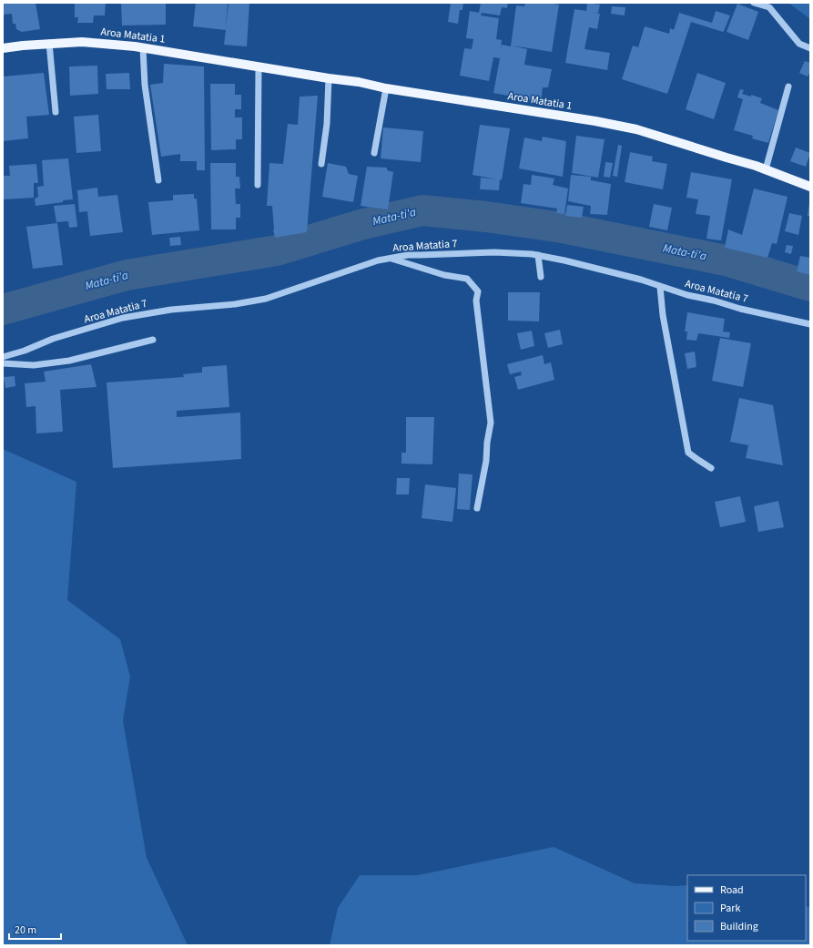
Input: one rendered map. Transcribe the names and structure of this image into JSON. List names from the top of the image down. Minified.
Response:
{"streets":{"main road":["Aroa Matatia 1"],"street":["Aroa Matatia 7"]},"water":["Mata-ti'a"],"legend":["Road","Park","Building"],"scale_bar":"20 m"}
